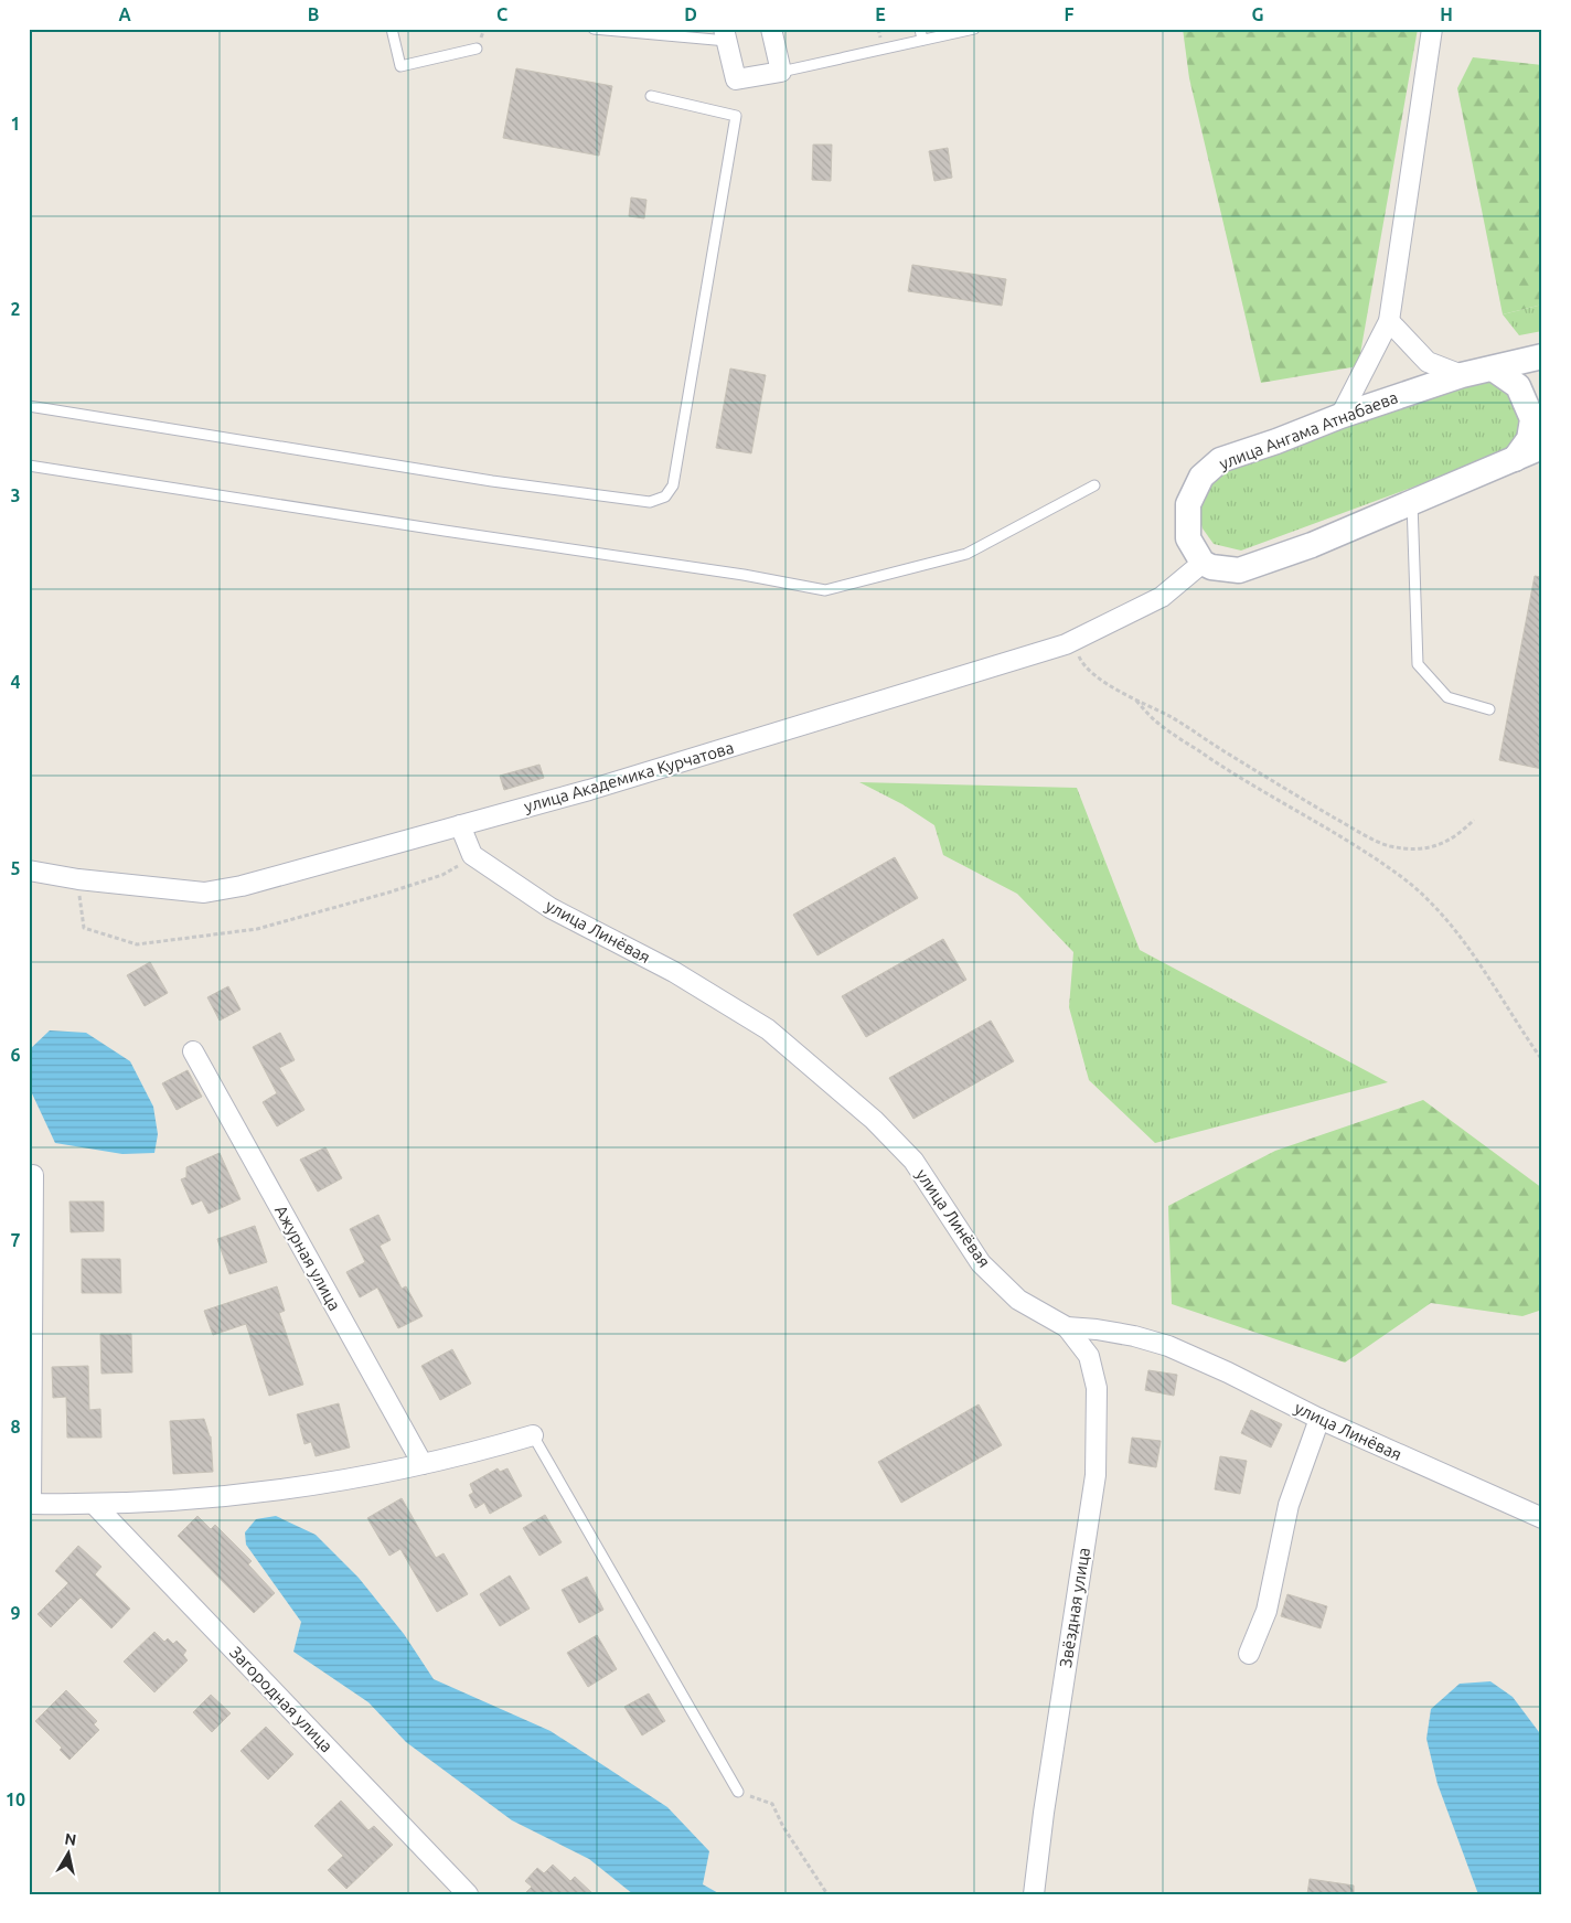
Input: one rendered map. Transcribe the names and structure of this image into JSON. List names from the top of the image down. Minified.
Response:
{"streets":{"street":["улица Ангама Атнабаева","улица Академика Курчатова","улица Линёвая","Ажурная улица","Звёздная улица","Загородная улица"]},"crossings":[["улица Ангама Атнабаева","улица Академика Курчатова"],["улица Линёвая","Звёздная улица"]],"north":"top","grid":{"columns":["A","B","C","D","E","F","G","H"],"rows":["1","2","3","4","5","6","7","8","9","10"]}}
